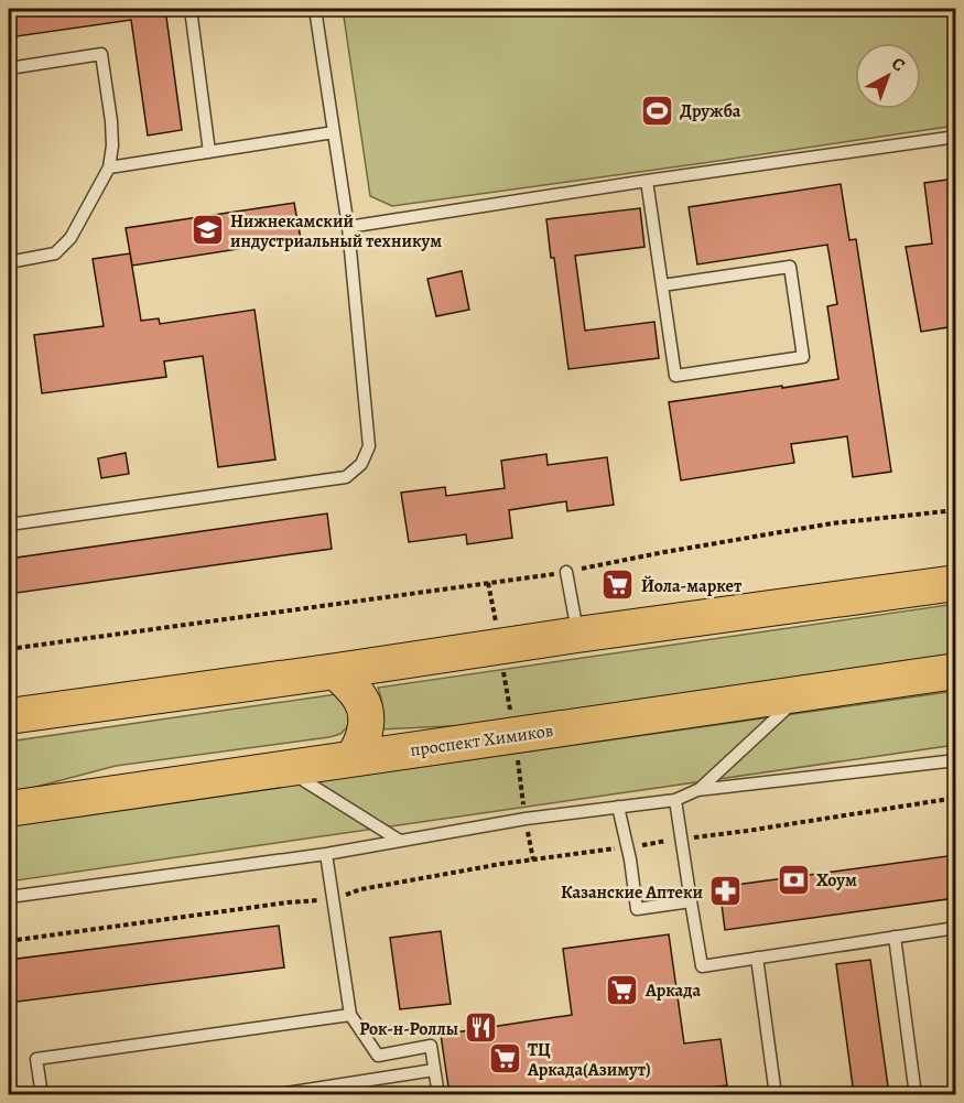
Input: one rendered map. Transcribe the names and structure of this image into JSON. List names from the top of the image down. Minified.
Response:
{"streets":{"main road":["проспект Химиков"]},"places":{"sports":["Дружба"],"school or university":["Нижнекамский индустриальный техникум"],"supermarket":["Йола-маркет","Аркада","ТЦ Аркада(Азимут)"],"bank":["Хоум"],"pharmacy":["Казанские Аптеки"],"restaurant":["Рок-н-Роллы"]},"north":"top right"}
